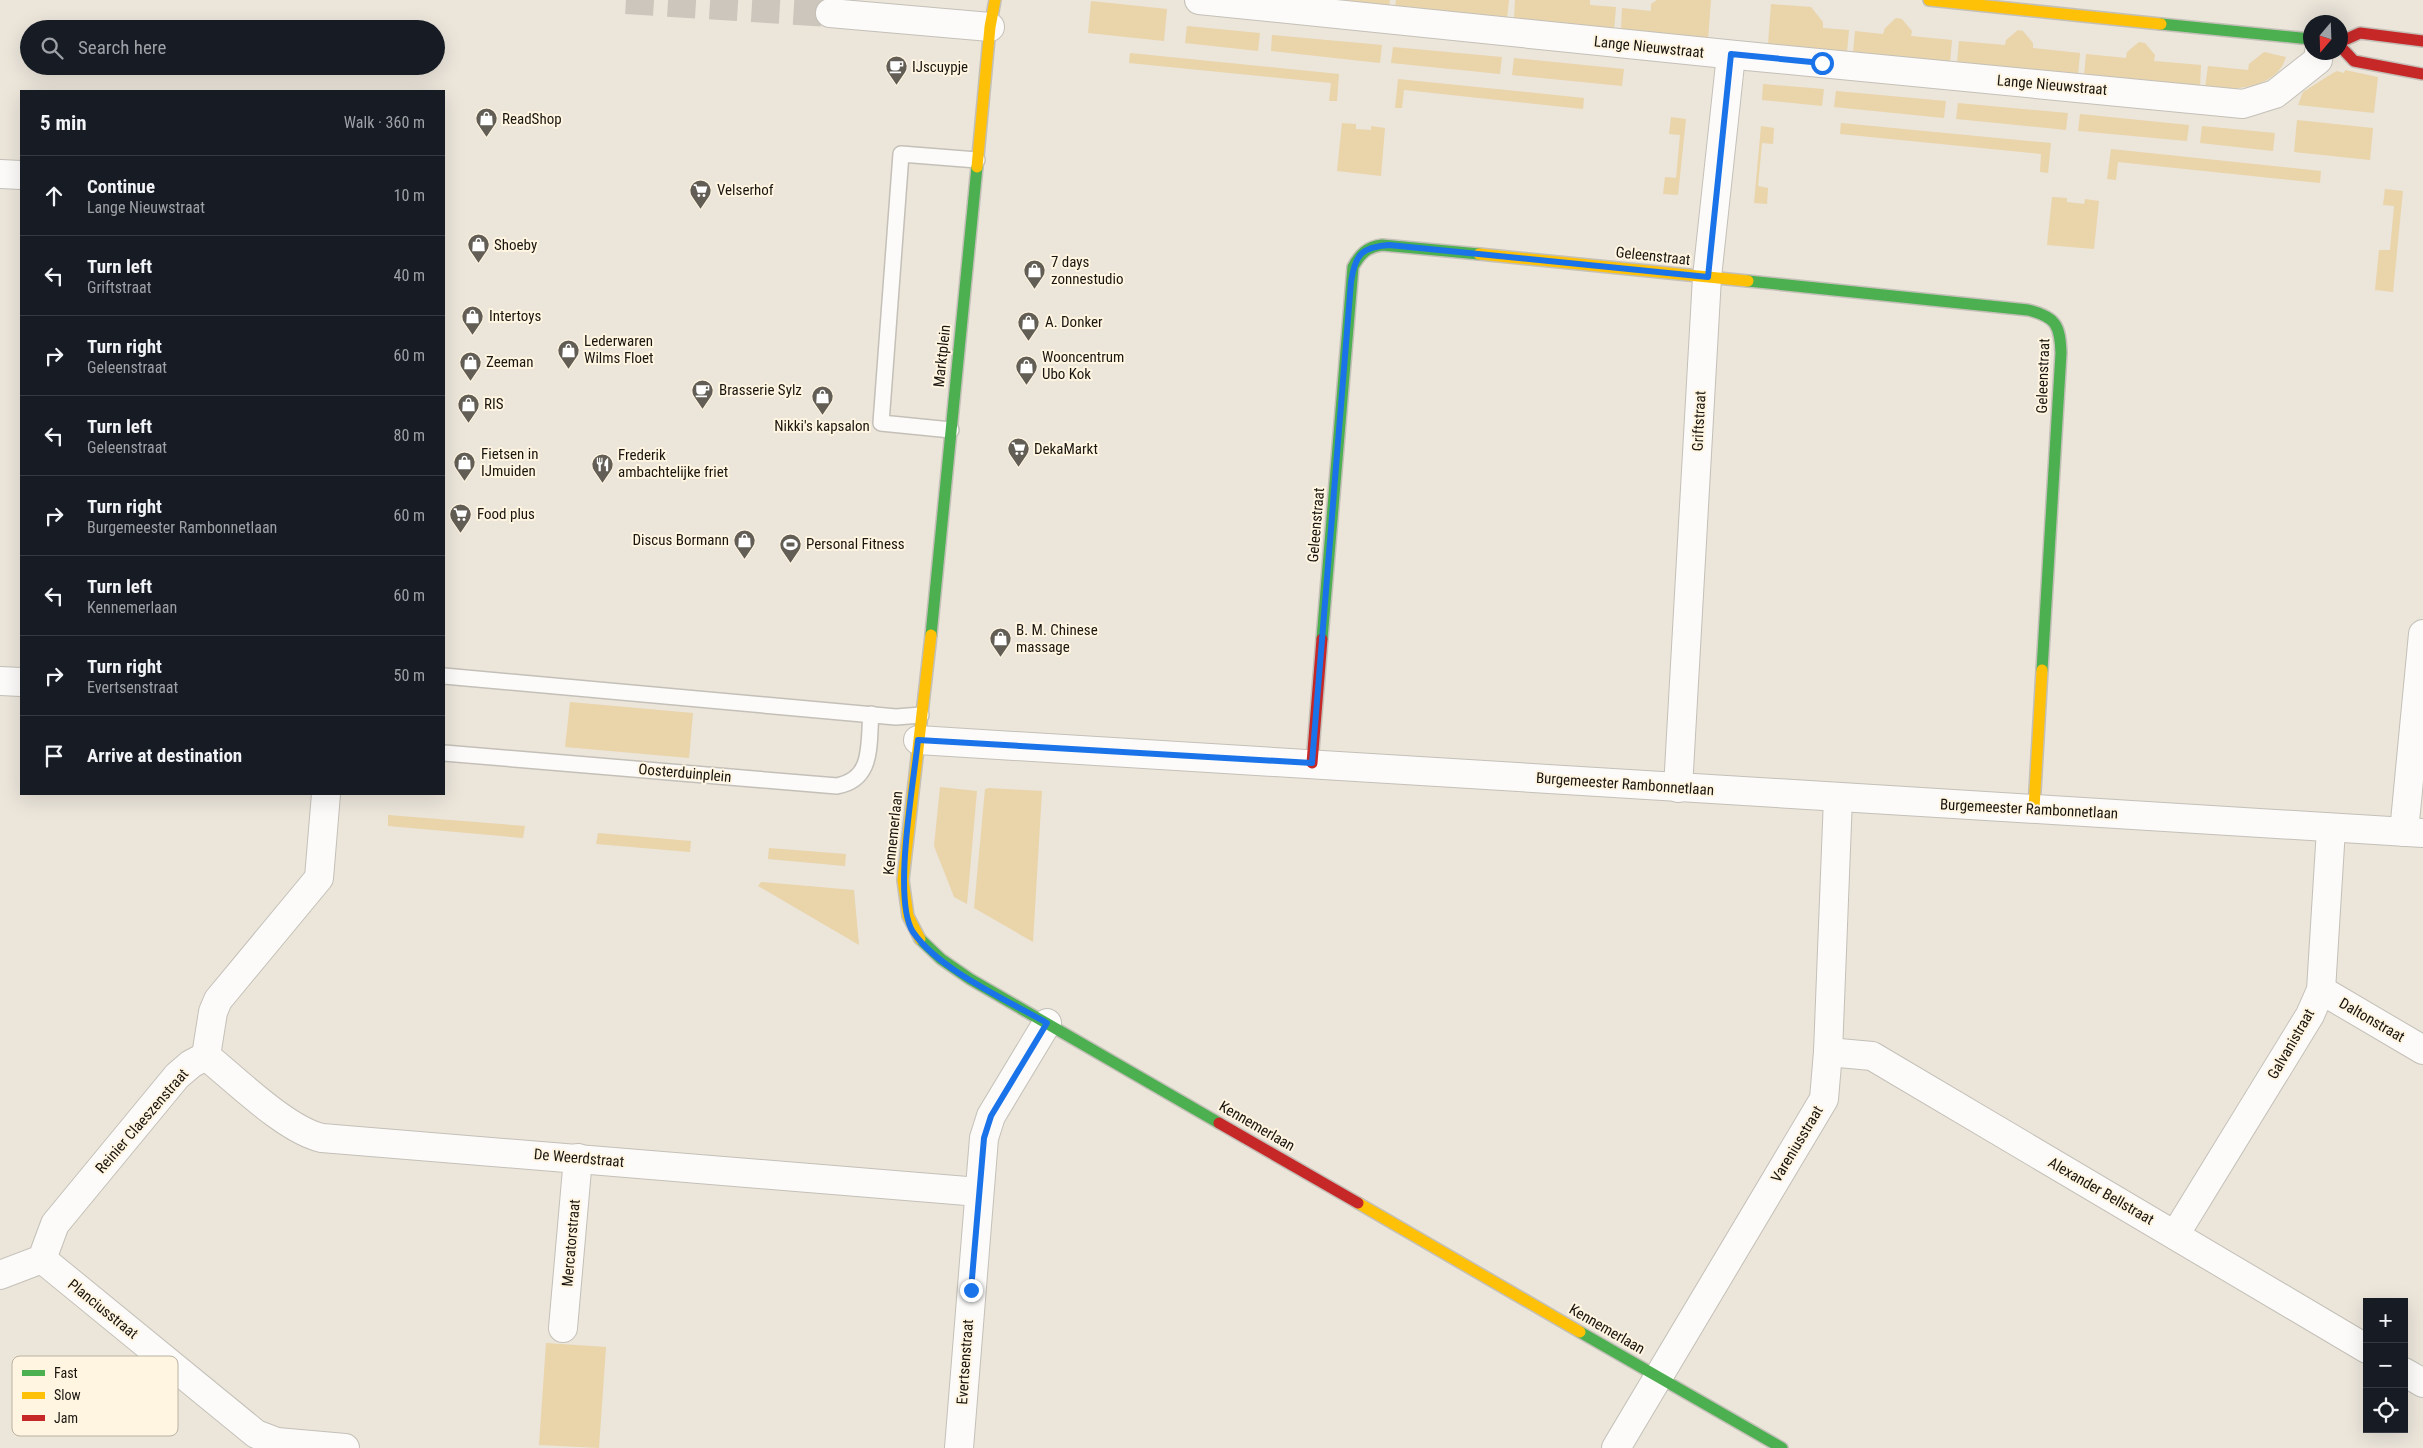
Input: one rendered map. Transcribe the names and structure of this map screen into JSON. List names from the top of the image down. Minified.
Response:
{"streets":{"street":["Lange Nieuwstraat","Geleenstraat","Marktplein","Griftstraat","Burgemeester Rambonnetlaan","Kennemerlaan","Daltonstraat","Galvanistraat","Reinier Claeszenstraat","Vareniusstraat","De Weerdstraat","Alexander Bellstraat","Mercatorstraat","Planciusstraat","Evertsenstraat"],"lane":["Oosterduinplein"]},"crossings":[["Lange Nieuwstraat","Griftstraat"],["Geleenstraat","Griftstraat"],["Geleenstraat","Burgemeester Rambonnetlaan"],["Marktplein","Burgemeester Rambonnetlaan"],["Marktplein","Kennemerlaan"],["Griftstraat","Burgemeester Rambonnetlaan"],["Burgemeester Rambonnetlaan","Kennemerlaan"],["Burgemeester Rambonnetlaan","Galvanistraat"],["Burgemeester Rambonnetlaan","Vareniusstraat"],["Kennemerlaan","Vareniusstraat"],["Kennemerlaan","Evertsenstraat"],["Daltonstraat","Galvanistraat"],["Galvanistraat","Alexander Bellstraat"],["Reinier Claeszenstraat","De Weerdstraat"],["Reinier Claeszenstraat","Planciusstraat"],["Vareniusstraat","Alexander Bellstraat"],["De Weerdstraat","Mercatorstraat"],["De Weerdstraat","Evertsenstraat"]],"places":{"cafe":["IJscuypje","Brasserie Sylz"],"shop":["ReadShop","Shoeby","7 days zonnestudio","Intertoys","A. Donker","Lederwaren Wilms Floet","Zeeman","Wooncentrum Ubo Kok","Nikki's kapsalon","RIS","Fietsen in IJmuiden","Discus Bormann","B. M. Chinese massage"],"supermarket":["Velserhof","DekaMarkt","Food plus"],"restaurant":["Frederik ambachtelijke friet"],"sports":["Personal Fitness"]},"legend":["Fast","Slow","Jam"],"north":"bottom","page":{"search":"Search here","heading":["5 min","Walk · 360 m"],"list":[["Continue","Lange Nieuwstraat","10 m"],["Turn left","Griftstraat","40 m"],["Turn right","Geleenstraat","60 m"],["Turn left","Geleenstraat","80 m"],["Turn right","Burgemeester Rambonnetlaan","60 m"],["Turn left","Kennemerlaan","60 m"],["Turn right","Evertsenstraat","50 m"],"Arrive at destination"],"map_buttons":["+","−"]}}
